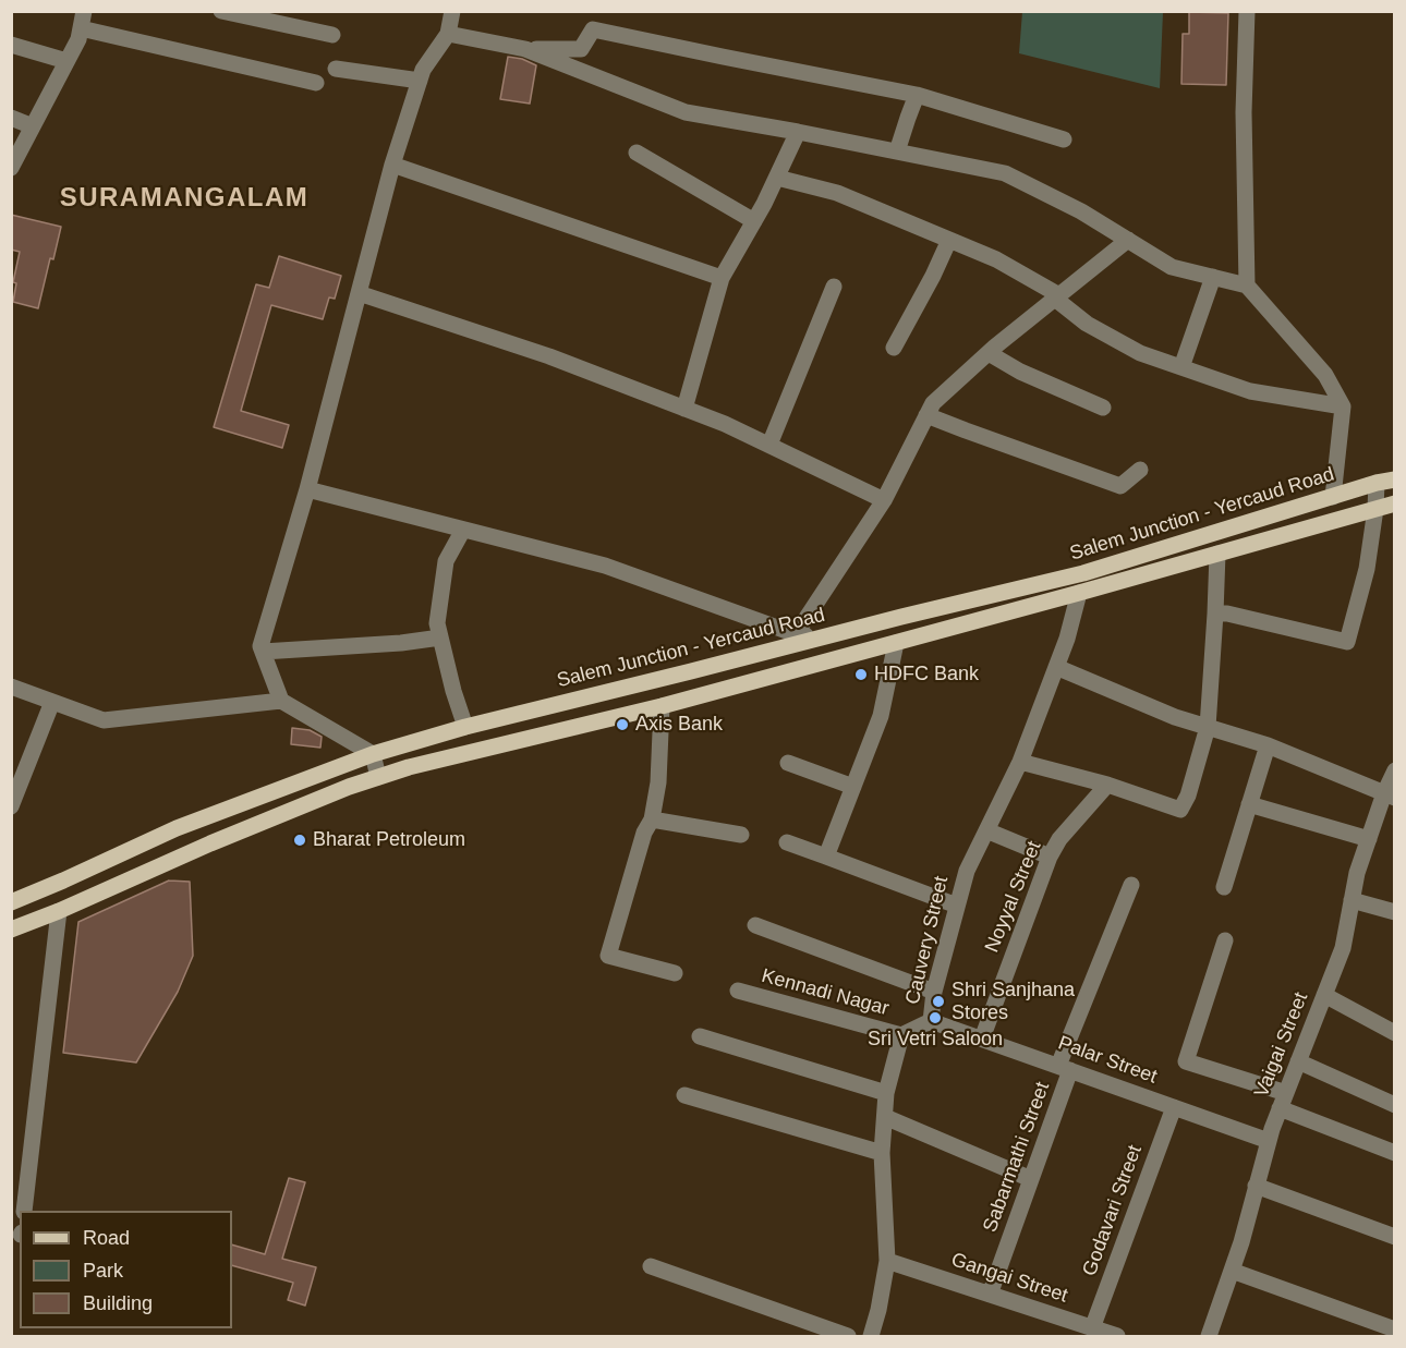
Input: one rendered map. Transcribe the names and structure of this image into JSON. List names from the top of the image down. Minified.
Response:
{"streets":{"main road":["Salem Junction - Yercaud Road"],"street":["Noyyal Street","Cauvery Street","Kennadi Nagar","Vaigai Street","Palar Street","Sabarmathi Street","Godavari Street","Gangai Street"]},"crossings":[["Noyyal Street","Palar Street"],["Cauvery Street","Kennadi Nagar"],["Cauvery Street","Palar Street"],["Vaigai Street","Palar Street"],["Palar Street","Sabarmathi Street"],["Palar Street","Godavari Street"],["Sabarmathi Street","Gangai Street"],["Godavari Street","Gangai Street"]],"districts":["SURAMANGALAM"],"places":["HDFC Bank","Axis Bank","Bharat Petroleum","Shri Sanjhana Stores","Sri Vetri Saloon"],"legend":["Road","Park","Building"]}
